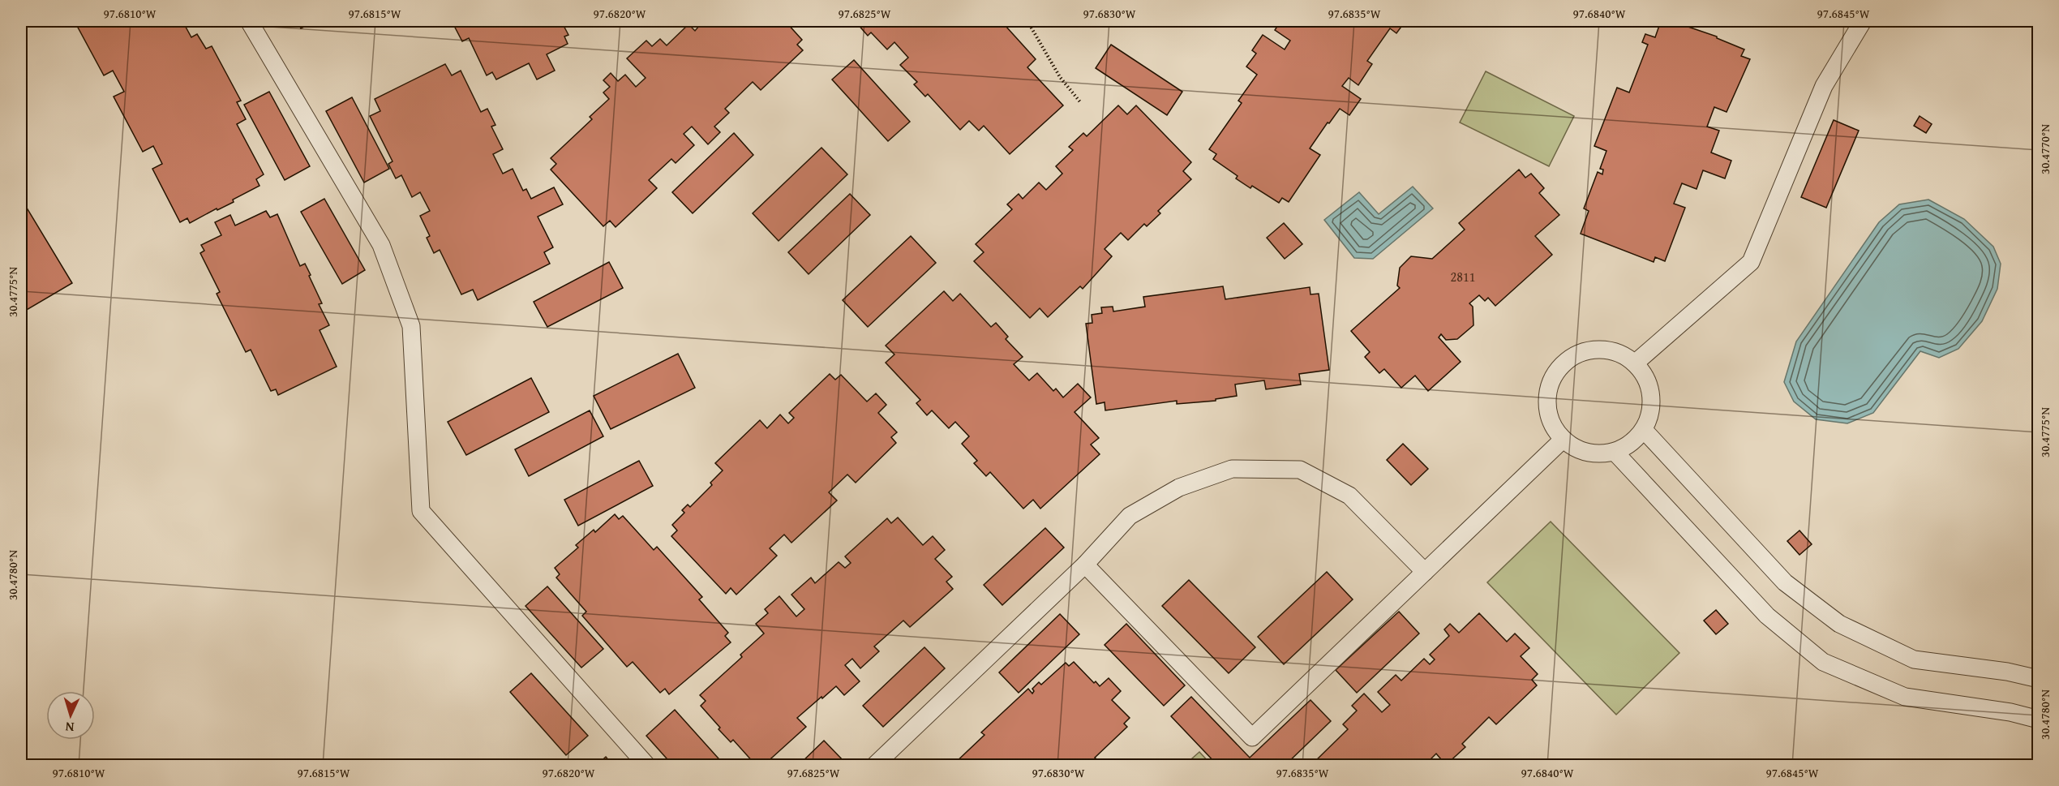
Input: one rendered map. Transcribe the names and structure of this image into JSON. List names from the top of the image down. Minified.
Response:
{"house_numbers":["2811"],"north":"bottom","coordinates":["97.6810°W","97.6815°W","97.6820°W","97.6825°W","97.6830°W","97.6835°W","97.6840°W","97.6845°W","30.4770°N","30.4775°N","30.4780°N"]}
